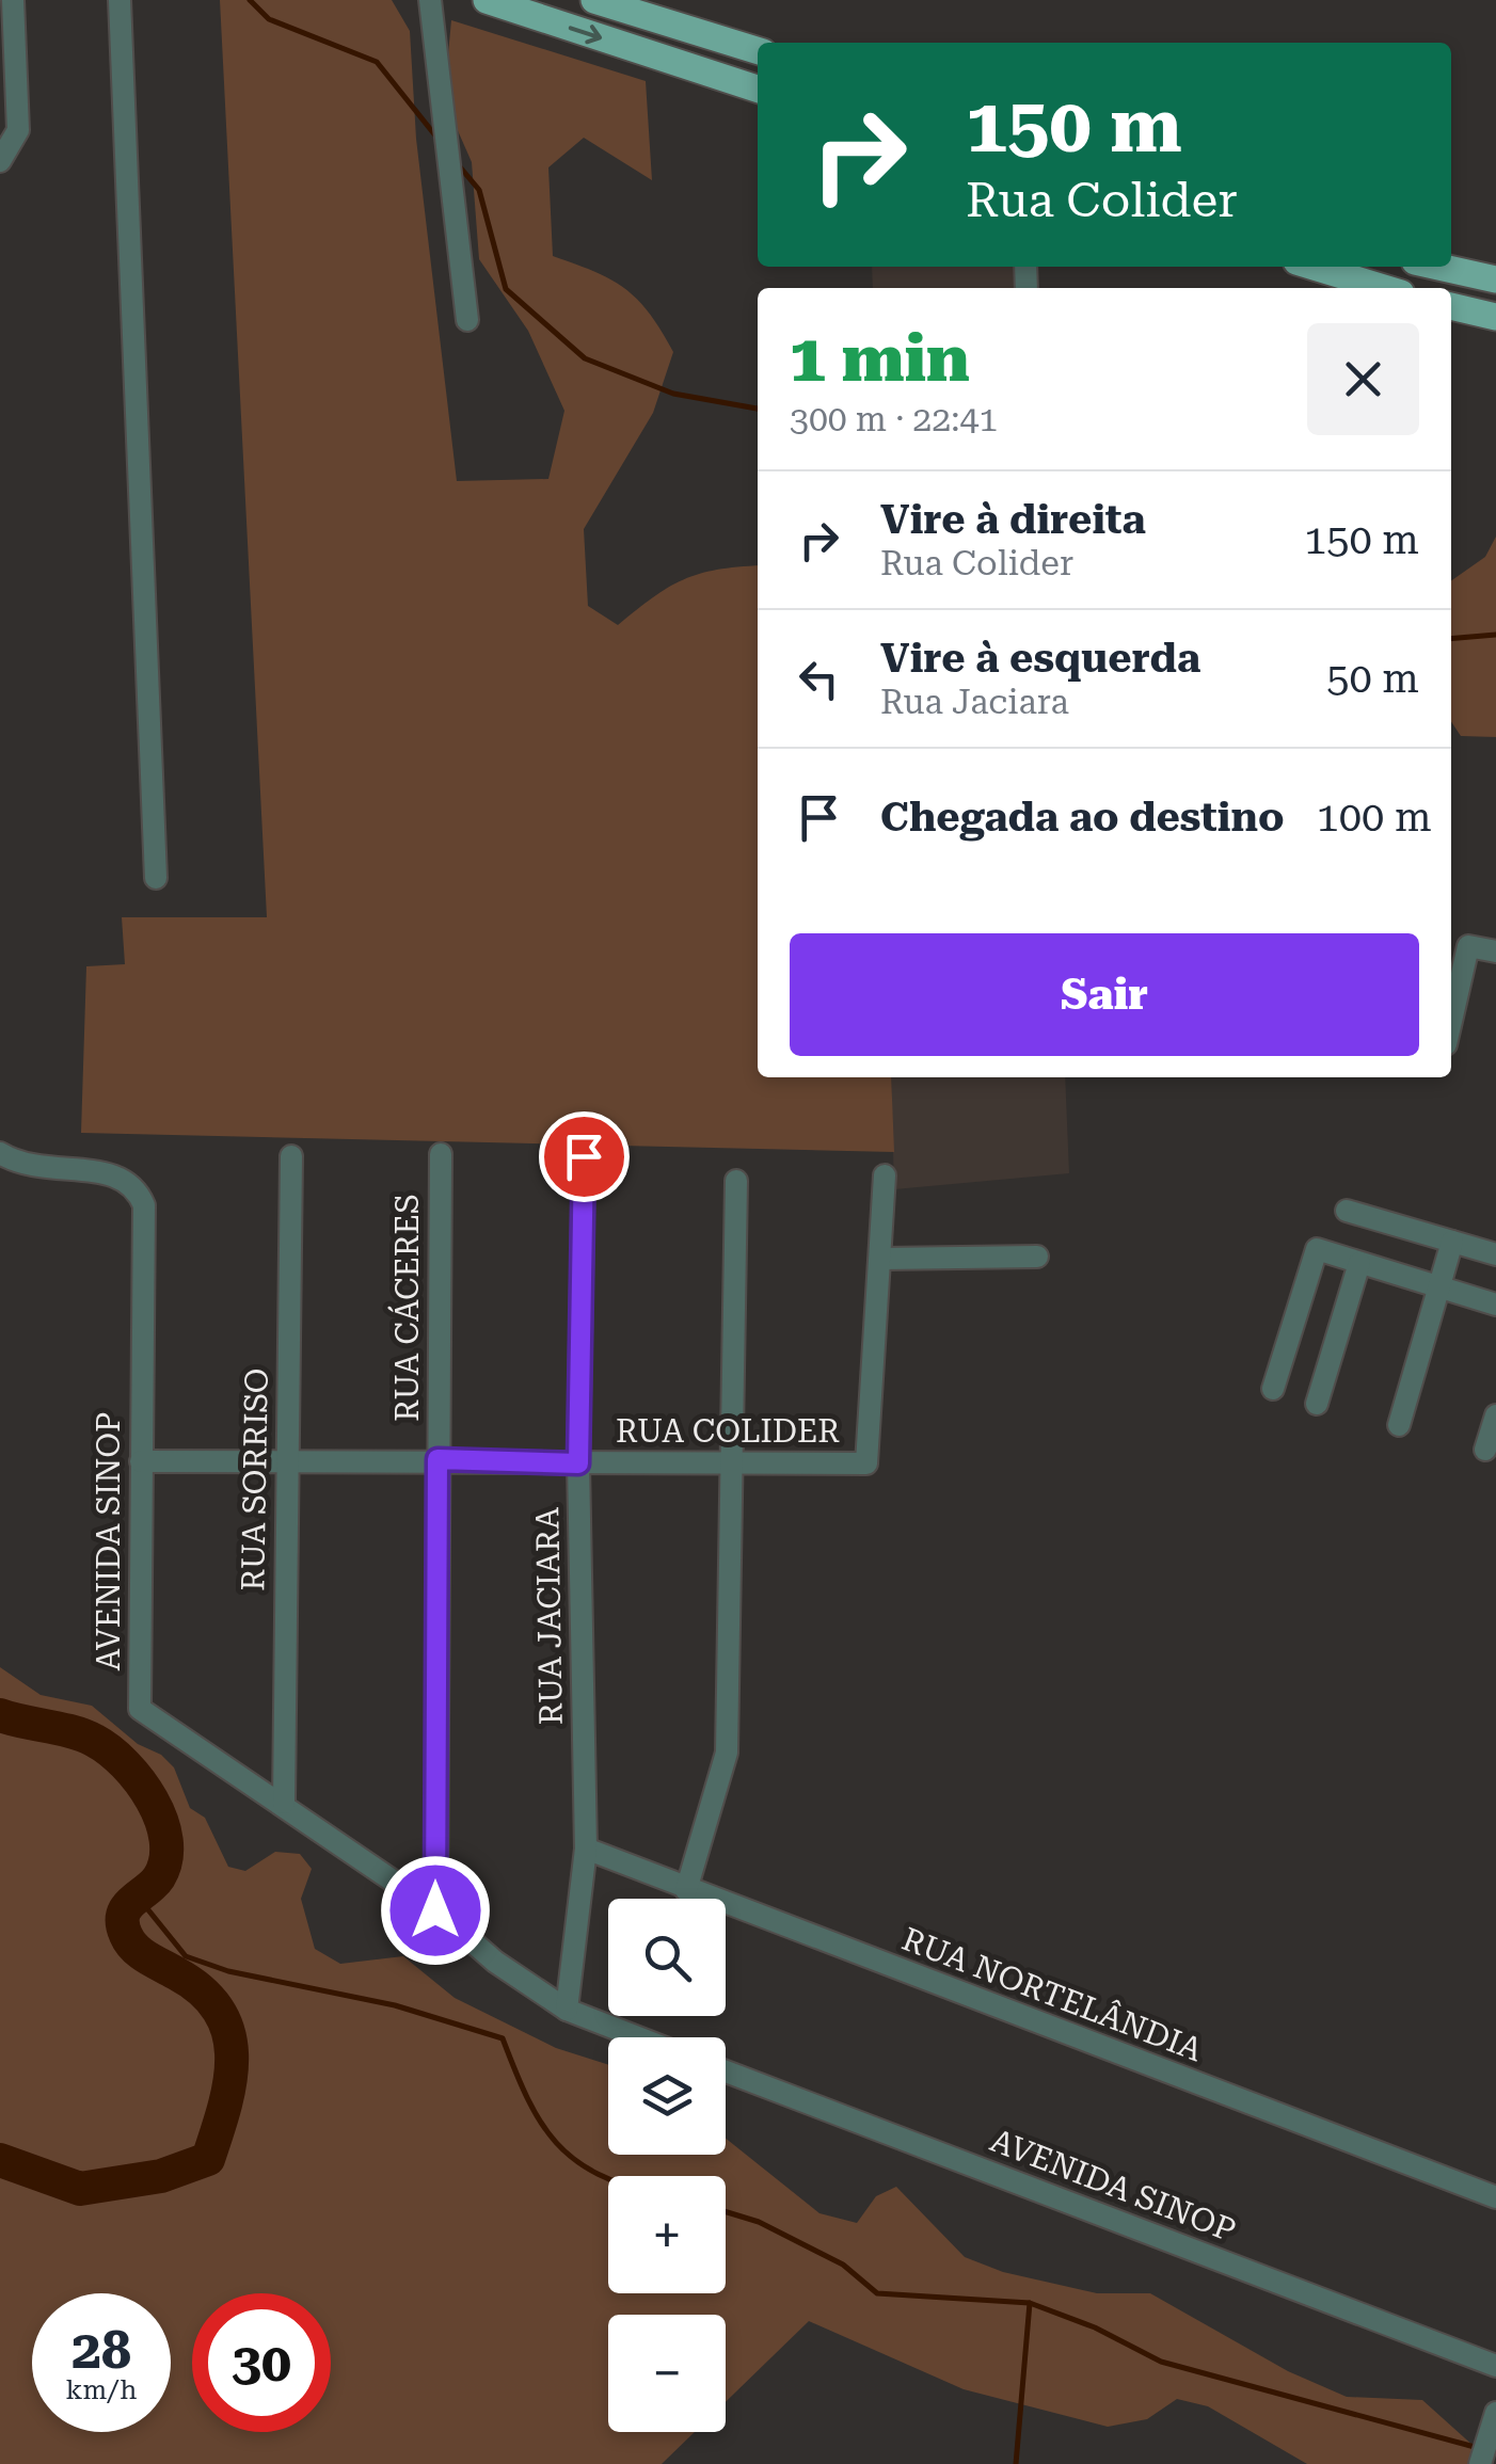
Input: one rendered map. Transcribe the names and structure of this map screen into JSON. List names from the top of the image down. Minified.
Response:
{"streets":{"street":["RUA CÁCERES","RUA COLIDER","RUA SORRISO","AVENIDA SINOP","RUA JACIARA","RUA NORTELÂNDIA"]},"crossings":[["RUA CÁCERES","RUA COLIDER"],["RUA CÁCERES","AVENIDA SINOP"],["RUA COLIDER","RUA SORRISO"],["RUA COLIDER","AVENIDA SINOP"],["RUA COLIDER","RUA JACIARA"],["RUA SORRISO","AVENIDA SINOP"],["AVENIDA SINOP","RUA JACIARA"],["RUA JACIARA","RUA NORTELÂNDIA"]],"page":{"turn":["150 m","Rua Colider"],"heading":["1 min","300 m · 22:41"],"list":[{"name":"Vire à direita","note":"Rua Colider","value":"150 m"},{"name":"Vire à esquerda","note":"Rua Jaciara","value":"50 m"},{"name":"Chegada ao destino","value":"100 m"}],"buttons":"Sair","map_buttons":["+","−"],"speed":"28 km/h","limit":"30"}}
